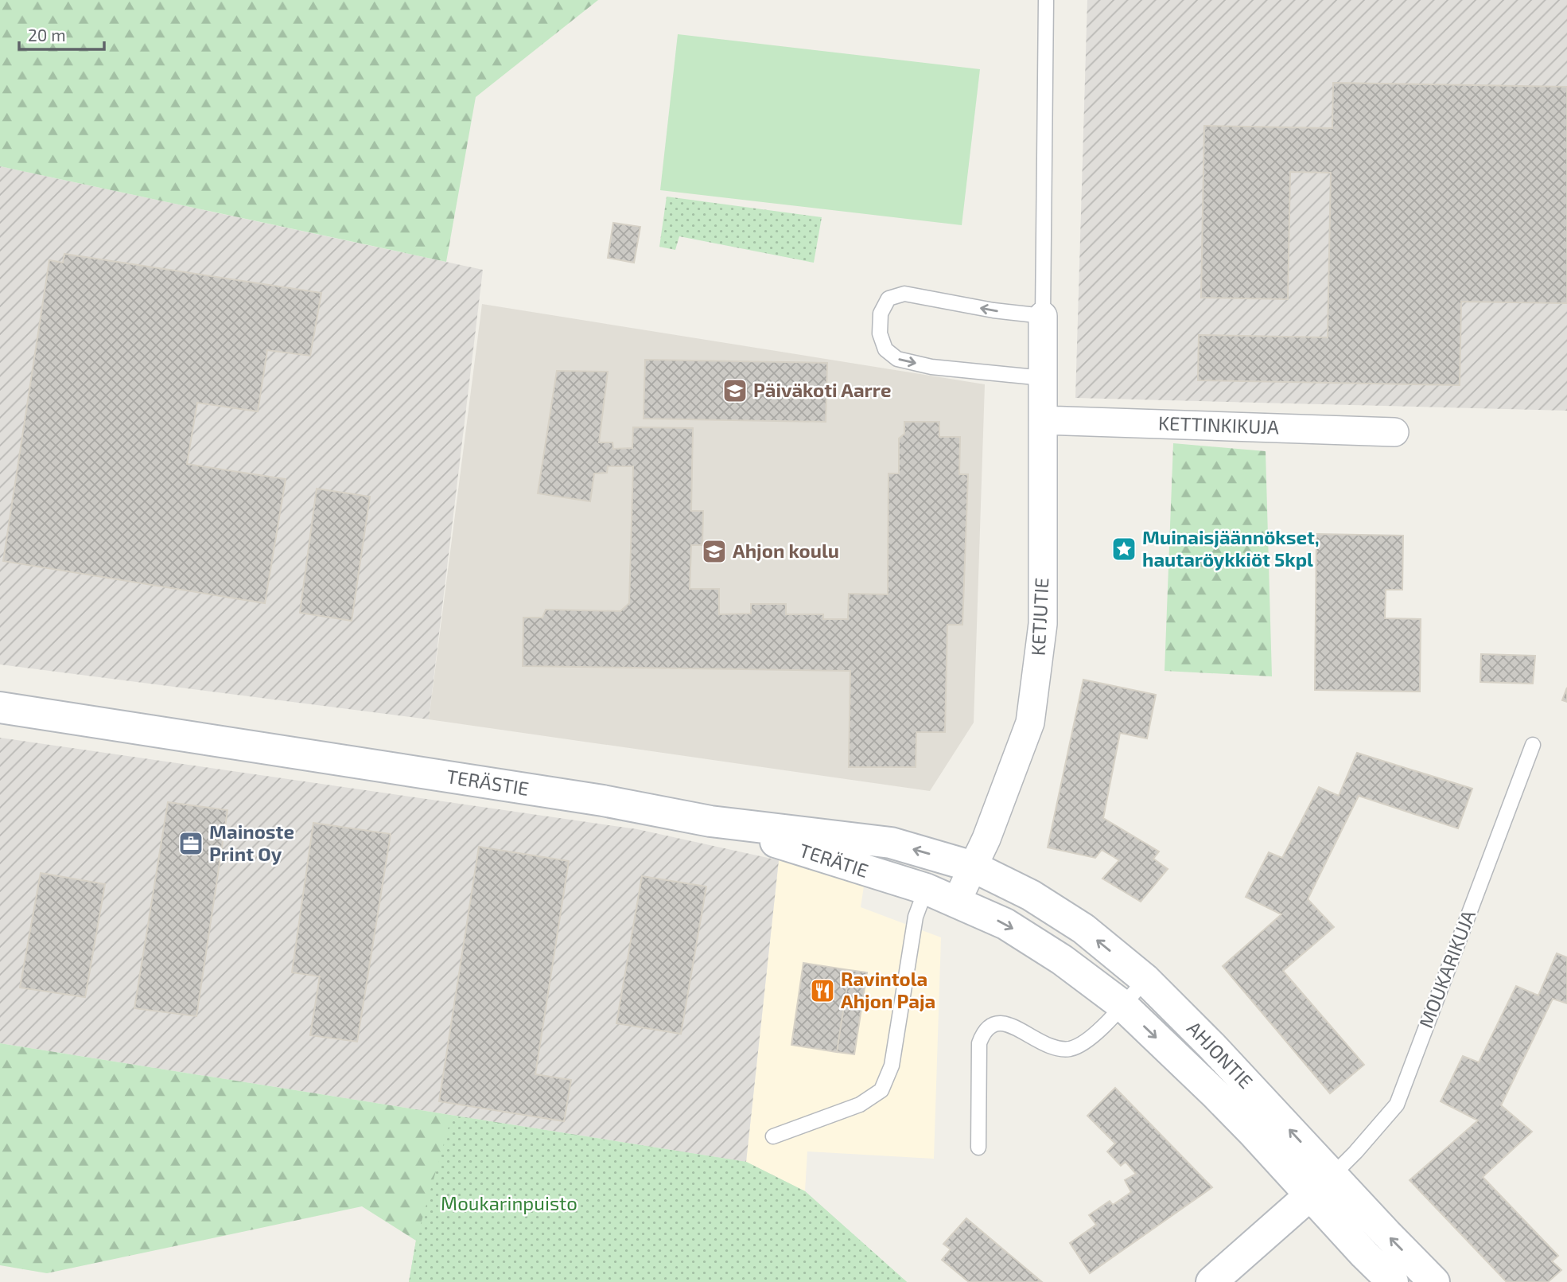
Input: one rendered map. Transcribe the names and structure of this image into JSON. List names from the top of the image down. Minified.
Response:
{"streets":{"street":["KETTINKIKUJA","KETJUTIE","TERÄSTIE","TERÄTIE","AHJONTIE"],"lane":["MOUKARIKUJA"]},"crossings":[["KETTINKIKUJA","KETJUTIE"],["KETJUTIE","TERÄSTIE"],["KETJUTIE","TERÄTIE"],["KETJUTIE","AHJONTIE"],["TERÄSTIE","TERÄTIE"],["TERÄSTIE","AHJONTIE"],["TERÄTIE","AHJONTIE"],["MOUKARIKUJA","AHJONTIE"]],"parks":["Moukarinpuisto"],"places":{"school or university":["Päiväkoti Aarre","Ahjon koulu"],"place":["Muinaisjäännökset, hautaröykkiöt 5kpl"],"office":["Mainoste Print Oy"],"restaurant":["Ravintola Ahjon Paja"]},"scale_bar":"20 m"}
